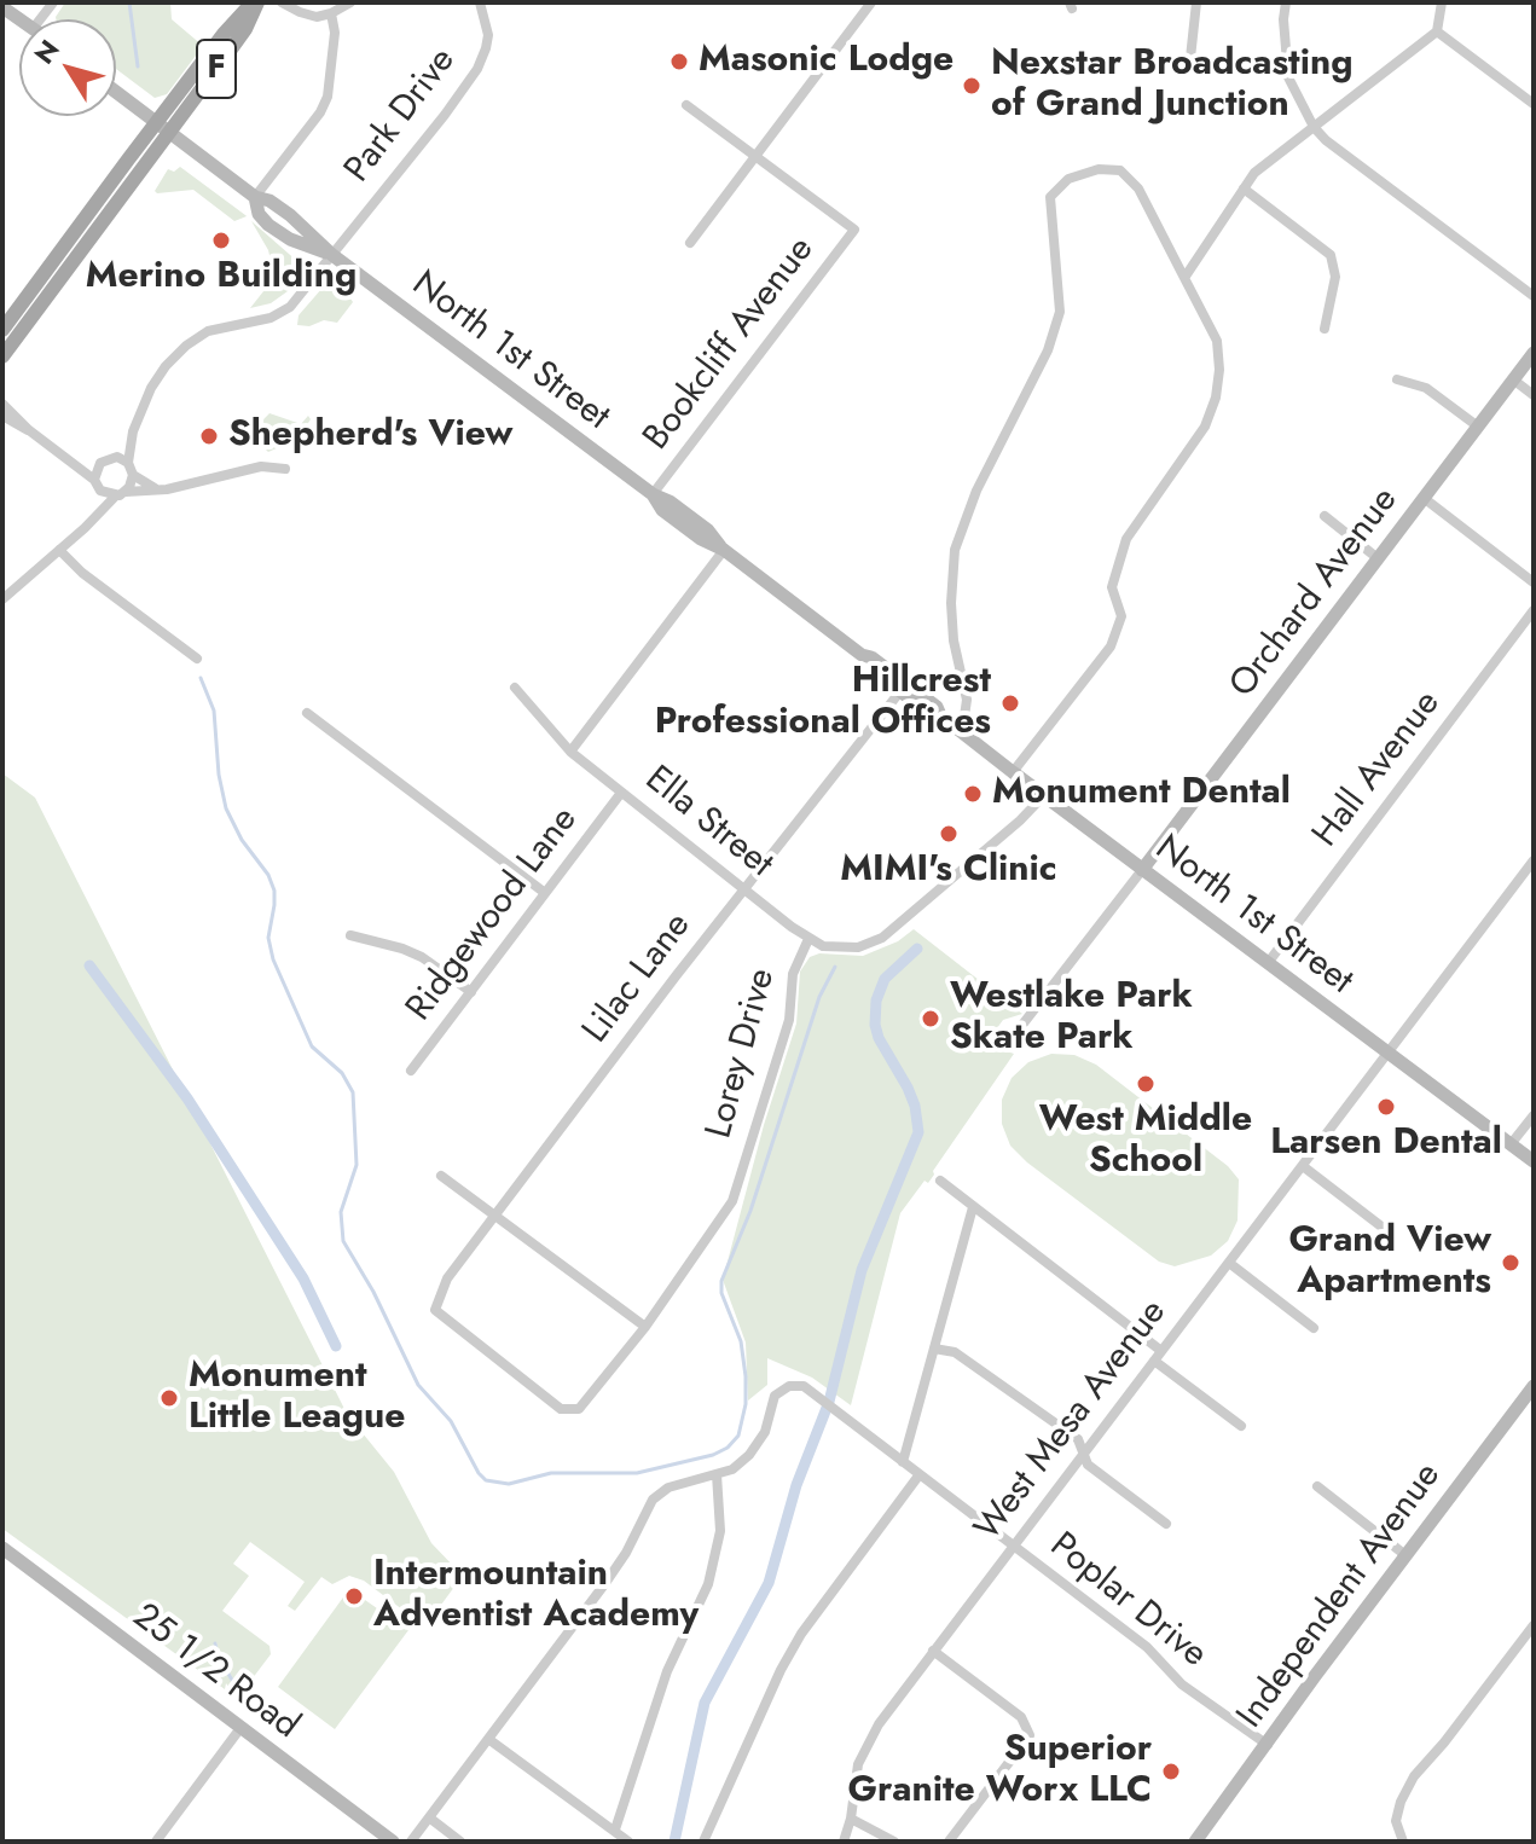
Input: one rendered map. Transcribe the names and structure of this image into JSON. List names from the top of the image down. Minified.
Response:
{"streets":{"main road":["F"],"street":["Park Drive","Bookcliff Avenue","North 1st Street","Orchard Avenue","Hall Avenue","Ella Street","Ridgewood Lane","Lilac Lane","Lorey Drive","West Mesa Avenue","Independent Avenue","Poplar Drive","25 1/2 Road"]},"crossings":[["F","North 1st Street"],["Park Drive","North 1st Street"],["Bookcliff Avenue","North 1st Street"],["North 1st Street","Orchard Avenue"],["North 1st Street","Hall Avenue"],["North 1st Street","Lilac Lane"],["North 1st Street","Lorey Drive"],["North 1st Street","West Mesa Avenue"],["Ella Street","Ridgewood Lane"],["Ella Street","Lilac Lane"],["Ella Street","Lorey Drive"],["Lilac Lane","Lorey Drive"],["West Mesa Avenue","Poplar Drive"],["Independent Avenue","Poplar Drive"]],"places":["Masonic Lodge","Nexstar Broadcasting of Grand Junction","Merino Building","Shepherd's View","Hillcrest Professional Offices","Monument Dental","MIMI's Clinic","Westlake Park Skate Park","West Middle School","Larsen Dental","Grand View Apartments","Monument Little League","Intermountain Adventist Academy","Superior Granite Worx LLC"],"north":"top left"}
